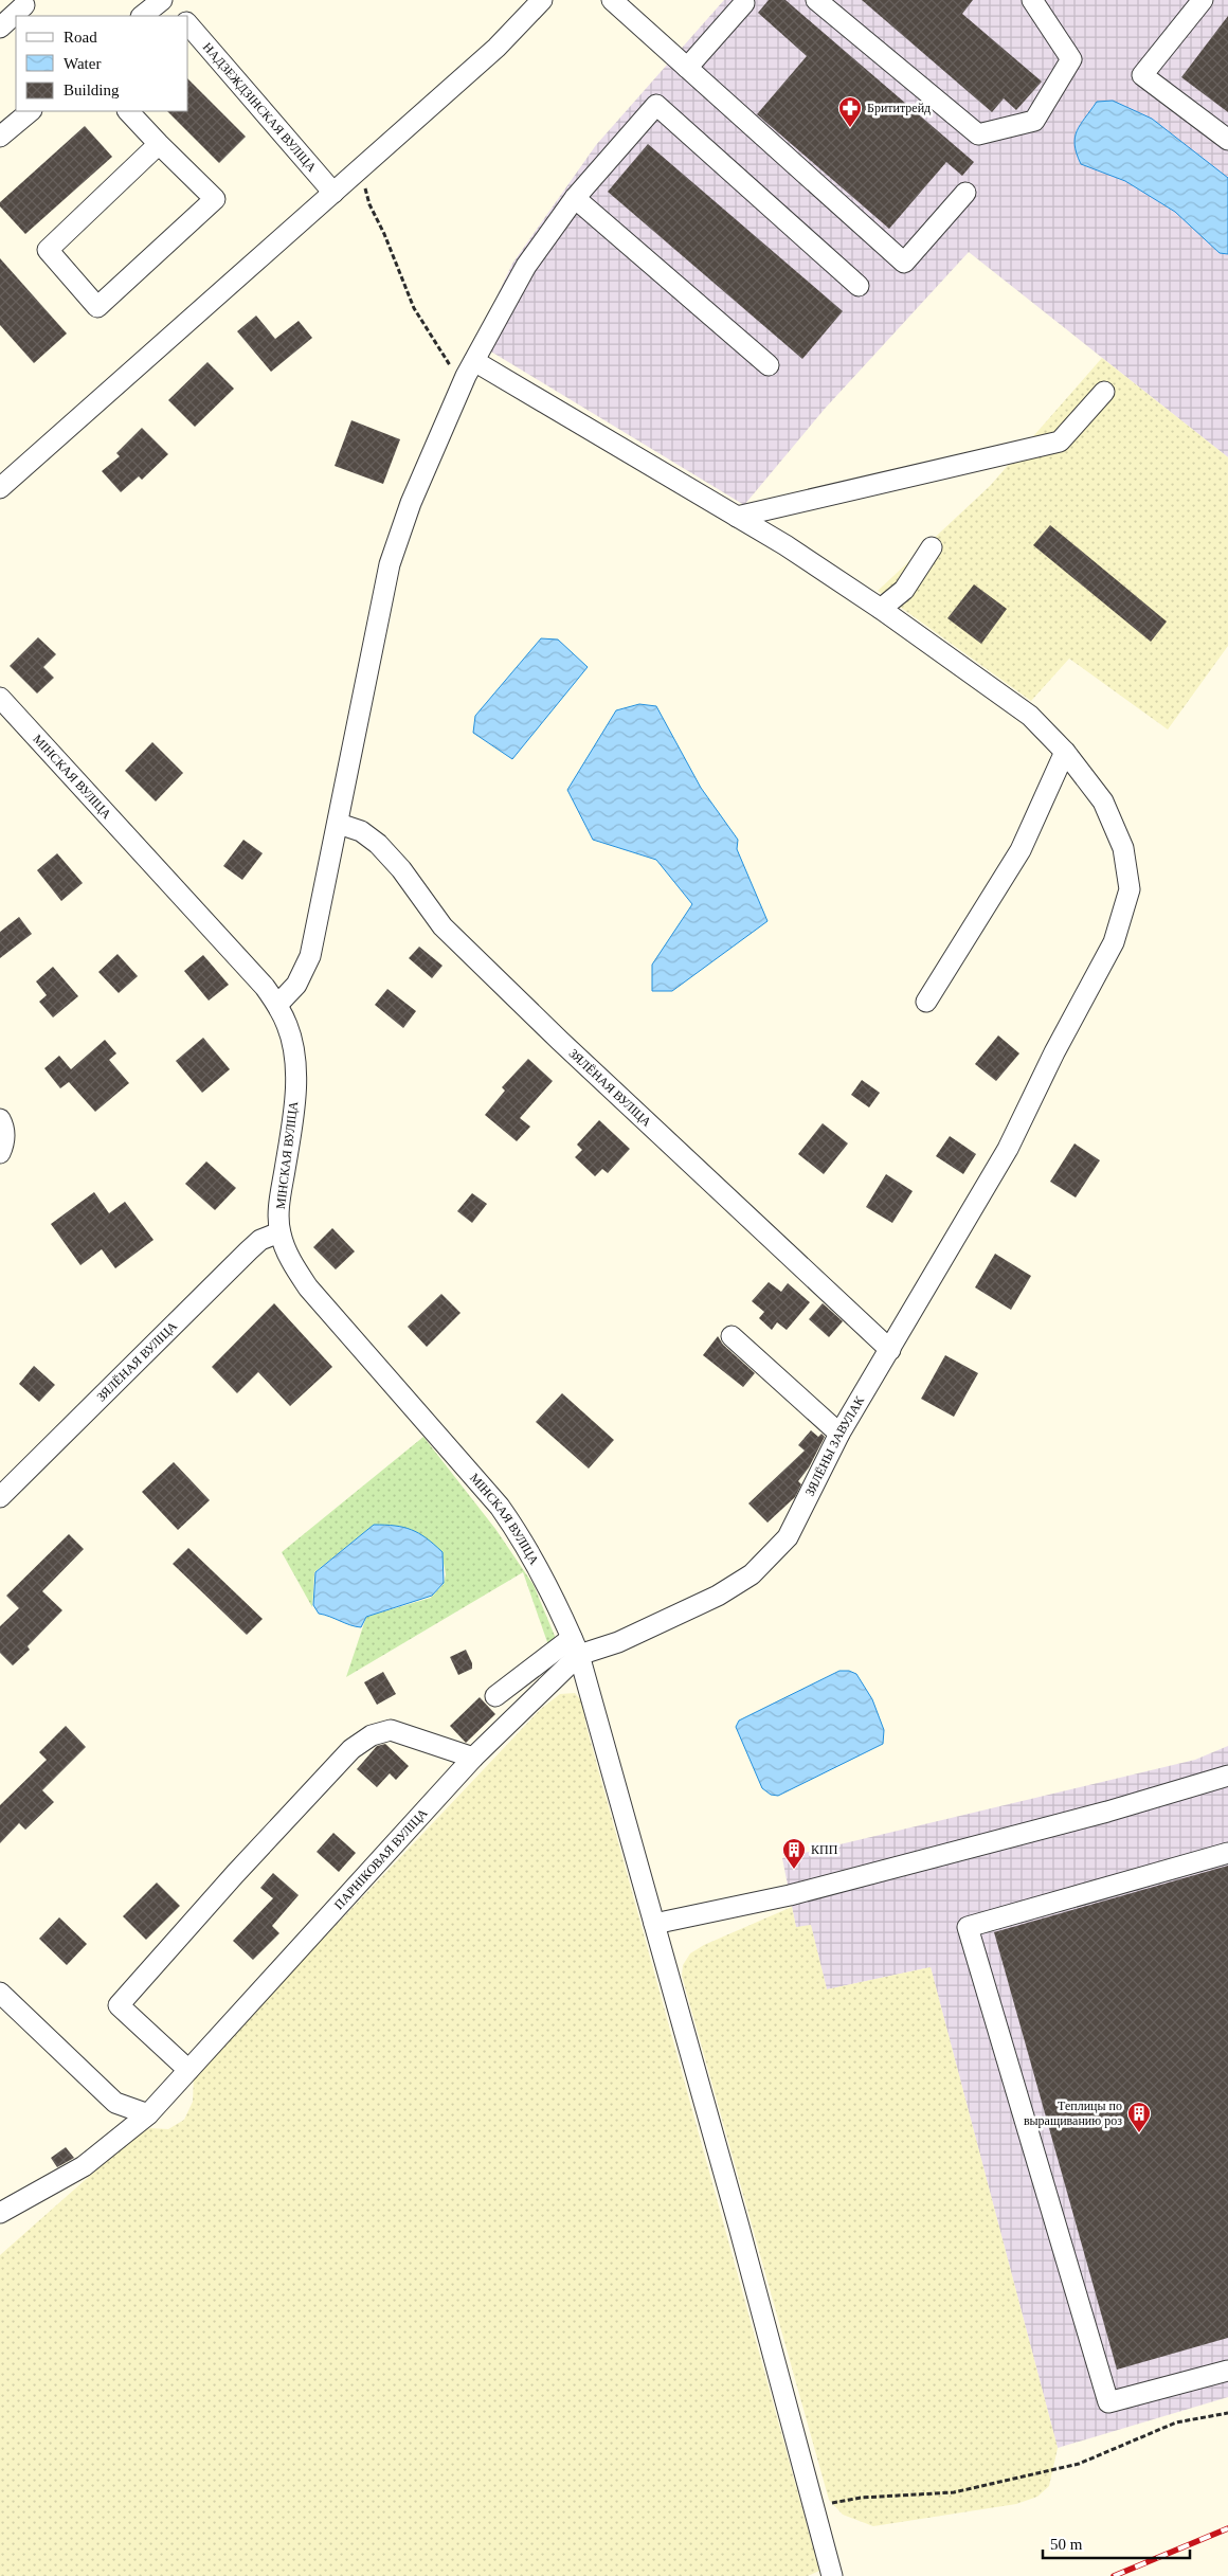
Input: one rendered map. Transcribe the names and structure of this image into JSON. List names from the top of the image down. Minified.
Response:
{"streets":{"street":["НАДЗЕЖДЗІНСКАЯ ВУЛІЦА","МІНСКАЯ ВУЛІЦА","ЗЯЛЁНАЯ ВУЛІЦА","ЗЯЛЁНЫ ЗАВУЛАК","ПАРНІКОВАЯ ВУЛІЦА"]},"crossings":[["МІНСКАЯ ВУЛІЦА","ЗЯЛЁНАЯ ВУЛІЦА"],["МІНСКАЯ ВУЛІЦА","ЗЯЛЁНЫ ЗАВУЛАК"],["МІНСКАЯ ВУЛІЦА","ПАРНІКОВАЯ ВУЛІЦА"],["ЗЯЛЁНАЯ ВУЛІЦА","ЗЯЛЁНЫ ЗАВУЛАК"],["ЗЯЛЁНЫ ЗАВУЛАК","ПАРНІКОВАЯ ВУЛІЦА"]],"places":{"pharmacy":["Брититрейд"],"building":["КПП","Теплицы по выращиванию роз"]},"legend":["Road","Water","Building"],"scale_bar":"50 m"}
